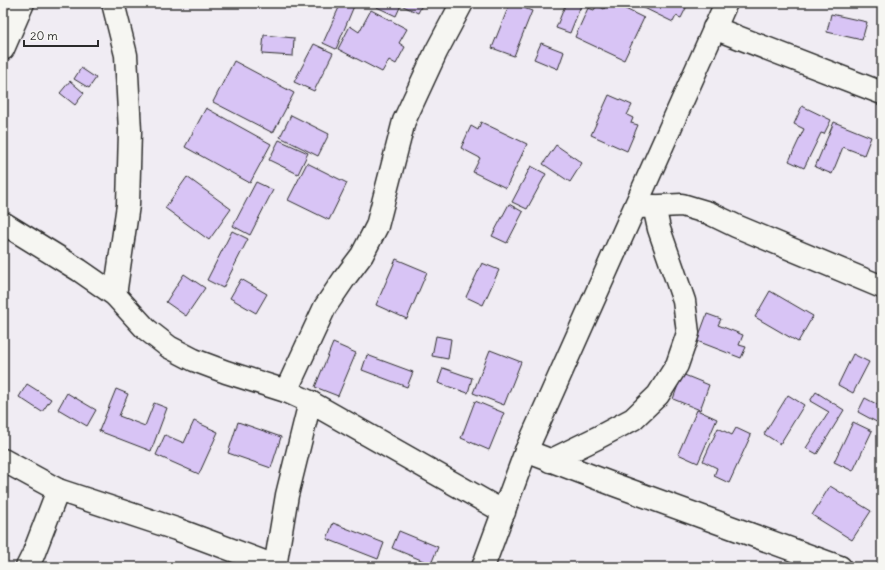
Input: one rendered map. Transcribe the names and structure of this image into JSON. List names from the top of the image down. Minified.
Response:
{"scale_bar":"20 m"}
